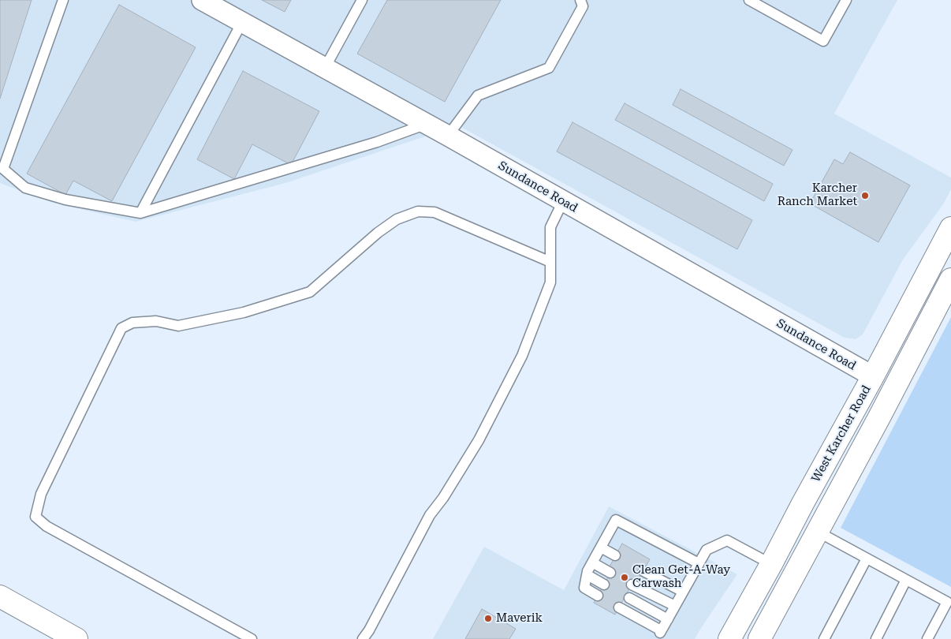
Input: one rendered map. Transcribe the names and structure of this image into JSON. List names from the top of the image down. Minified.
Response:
{"streets":{"main road":["West Karcher Road"],"street":["Sundance Road"]},"crossings":[["Sundance Road","West Karcher Road"]],"places":["Karcher Ranch Market","Clean Get-A-Way Carwash","Maverik"]}
